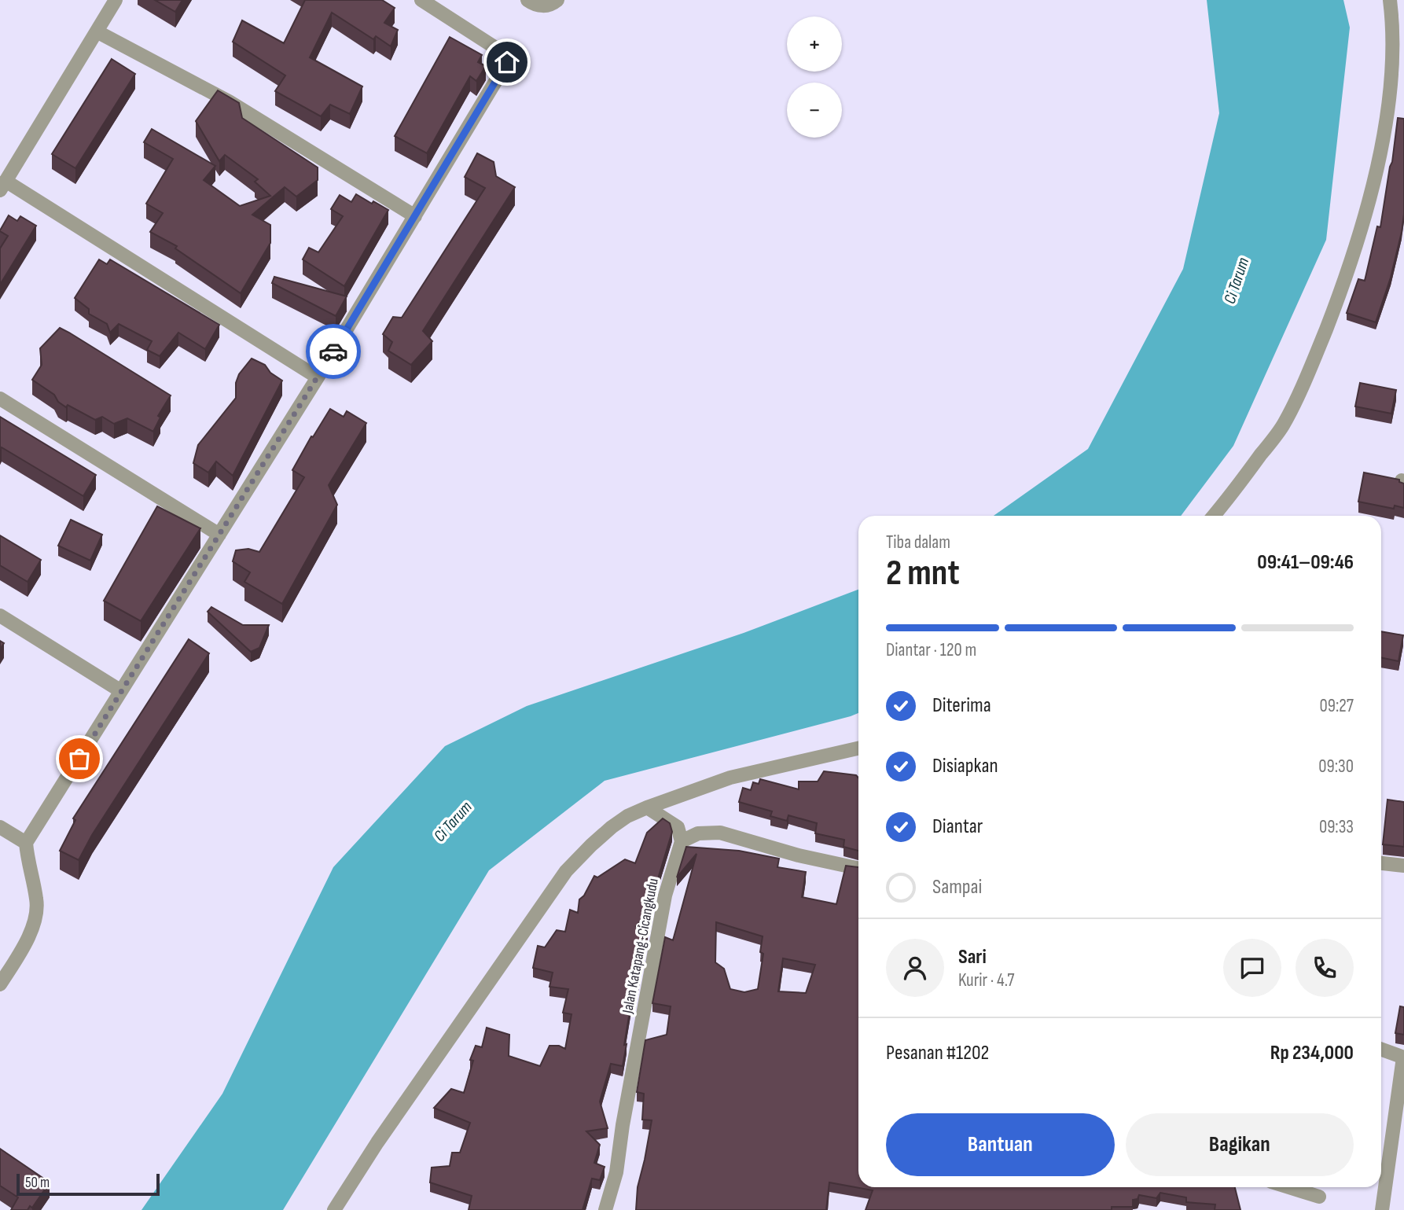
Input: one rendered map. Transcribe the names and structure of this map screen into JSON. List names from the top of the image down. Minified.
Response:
{"streets":{"street":["Jalan Katapang-Cicangkudu"]},"water":["Ci Tarum"],"scale_bar":"50 m","page":{"map_buttons":["+","−"],"heading":["2 mnt","Tiba dalam","09:41–09:46"],"panel":["Sari","Kurir · 4.7","Pesanan #1202","Rp 234,000"],"bar":"Diantar · 120 m","list":[["Diterima","09:27"],["Disiapkan","09:30"],["Diantar","09:33"],"Sampai"],"buttons":["Bantuan","Bagikan"],"scale":"50 m"}}
